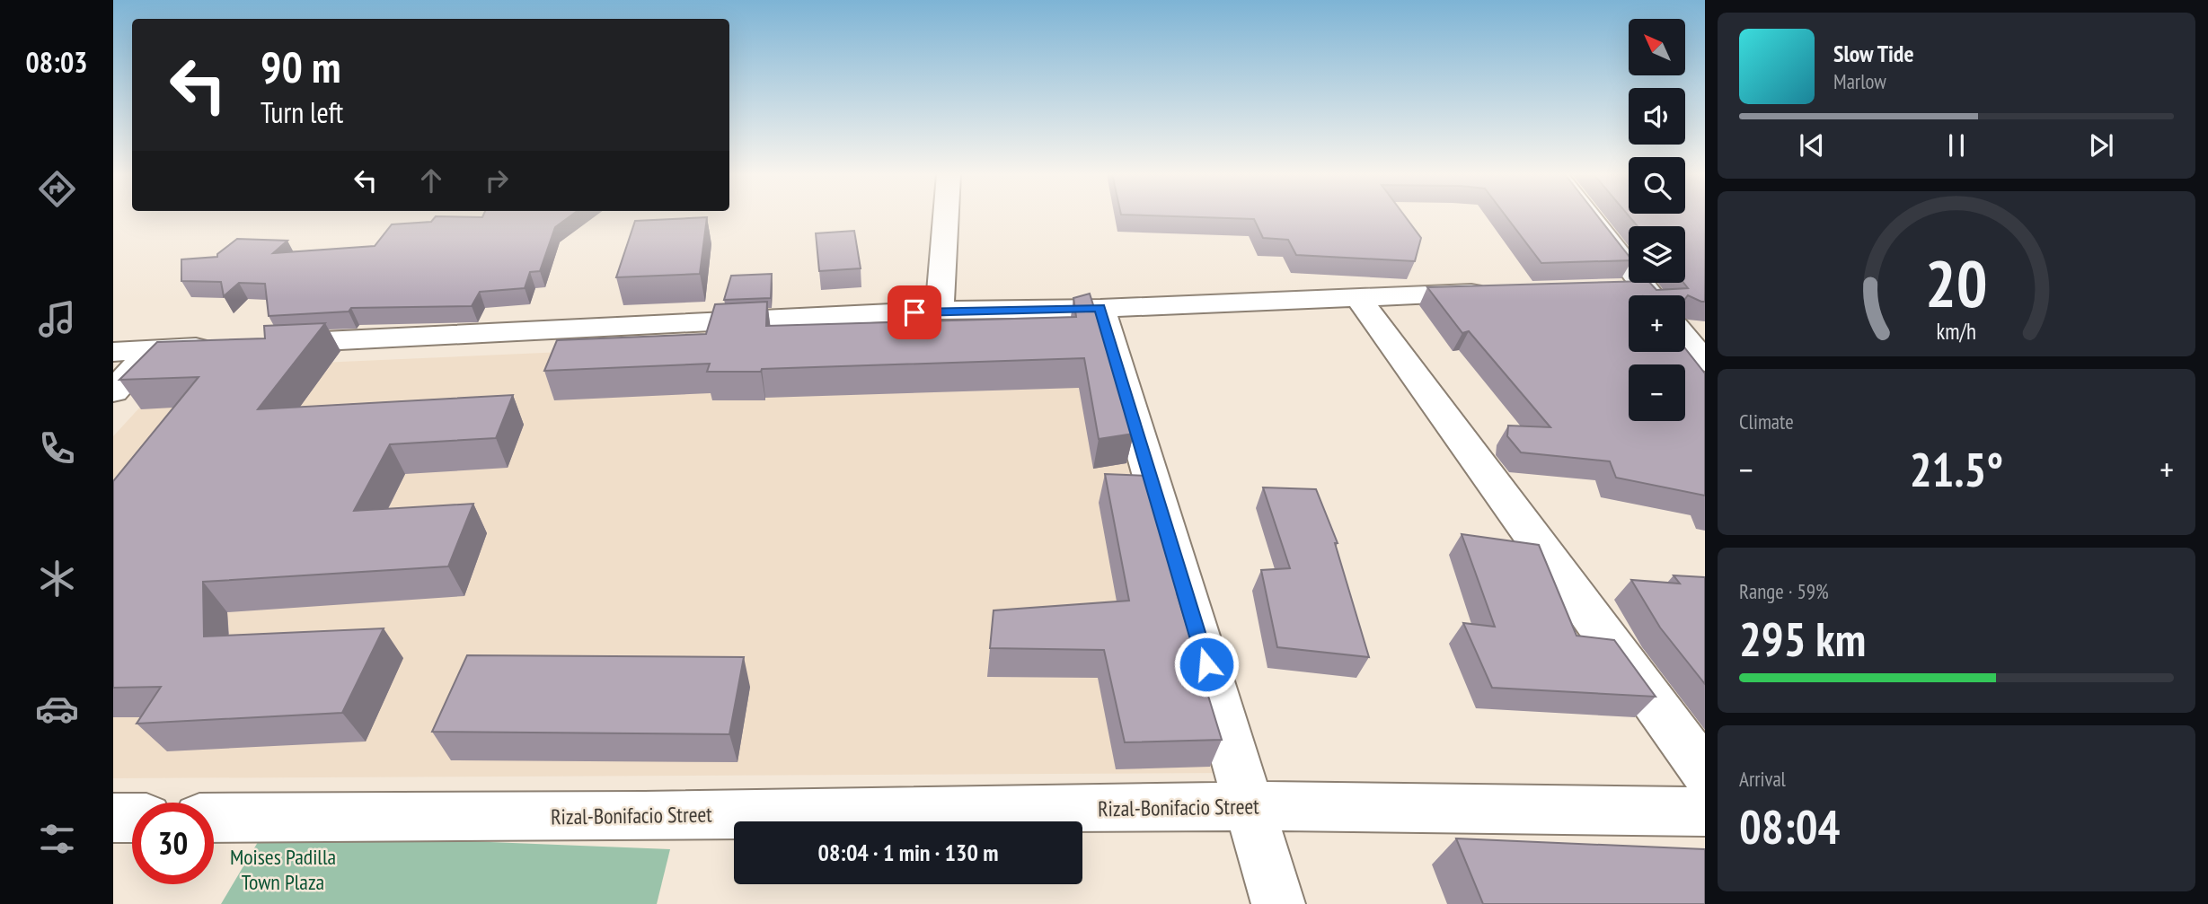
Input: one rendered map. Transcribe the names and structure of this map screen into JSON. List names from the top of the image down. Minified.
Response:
{"streets":{"street":["Rizal-Bonifacio Street"]},"parks":["Moises Padilla Town Plaza"],"north":"top left","page":{"tabs":"08:03","map_buttons":["+","−"],"turn":["90 m","Turn left"],"song":["Slow Tide","Marlow"],"tile":["Climate",["Range · 59%","295 km"],["Arrival","08:04"]],"heat":["−","21.5°","+"],"limit":"30","trip":"08:04 · 1 min · 130 m","gauge":["20","km/h"]}}
